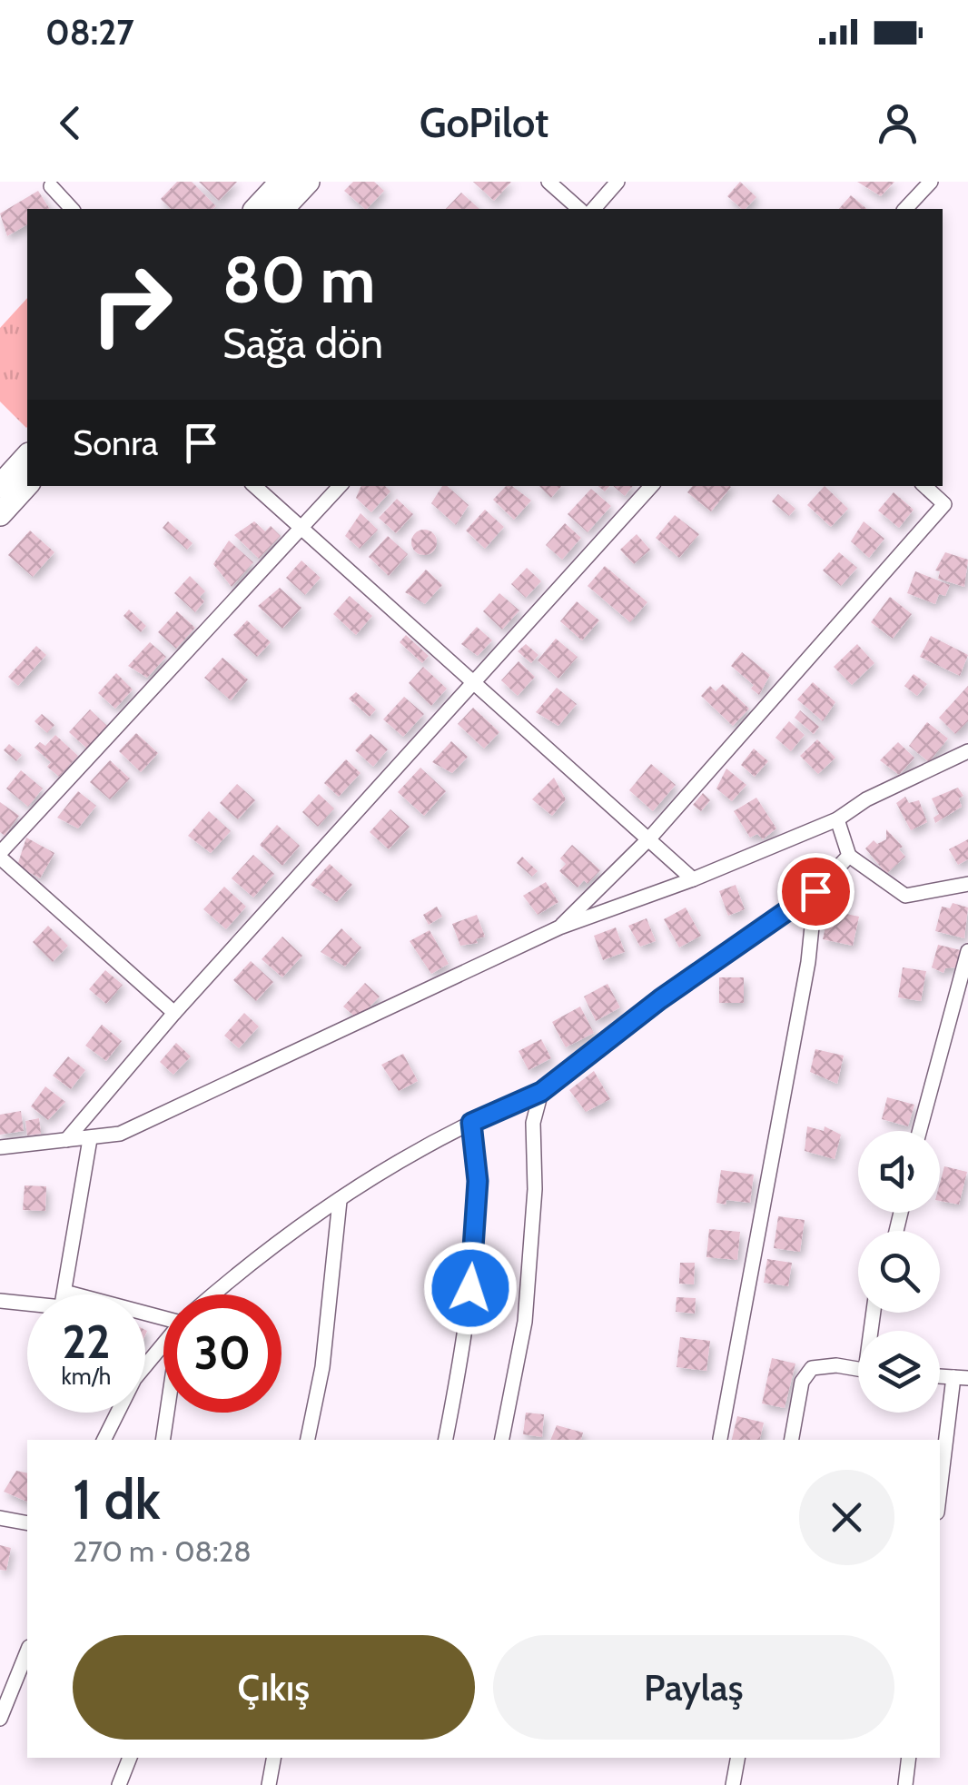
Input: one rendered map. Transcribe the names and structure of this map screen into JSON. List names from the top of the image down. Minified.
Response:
{"page":{"status":"08:27","header":"GoPilot","turn":["80 m","Sağa dön"],"then":"Sonra","speed":"22 km/h","limit":"30","heading":["1 dk","270 m · 08:28"],"buttons":["Çıkış","Paylaş"]}}
